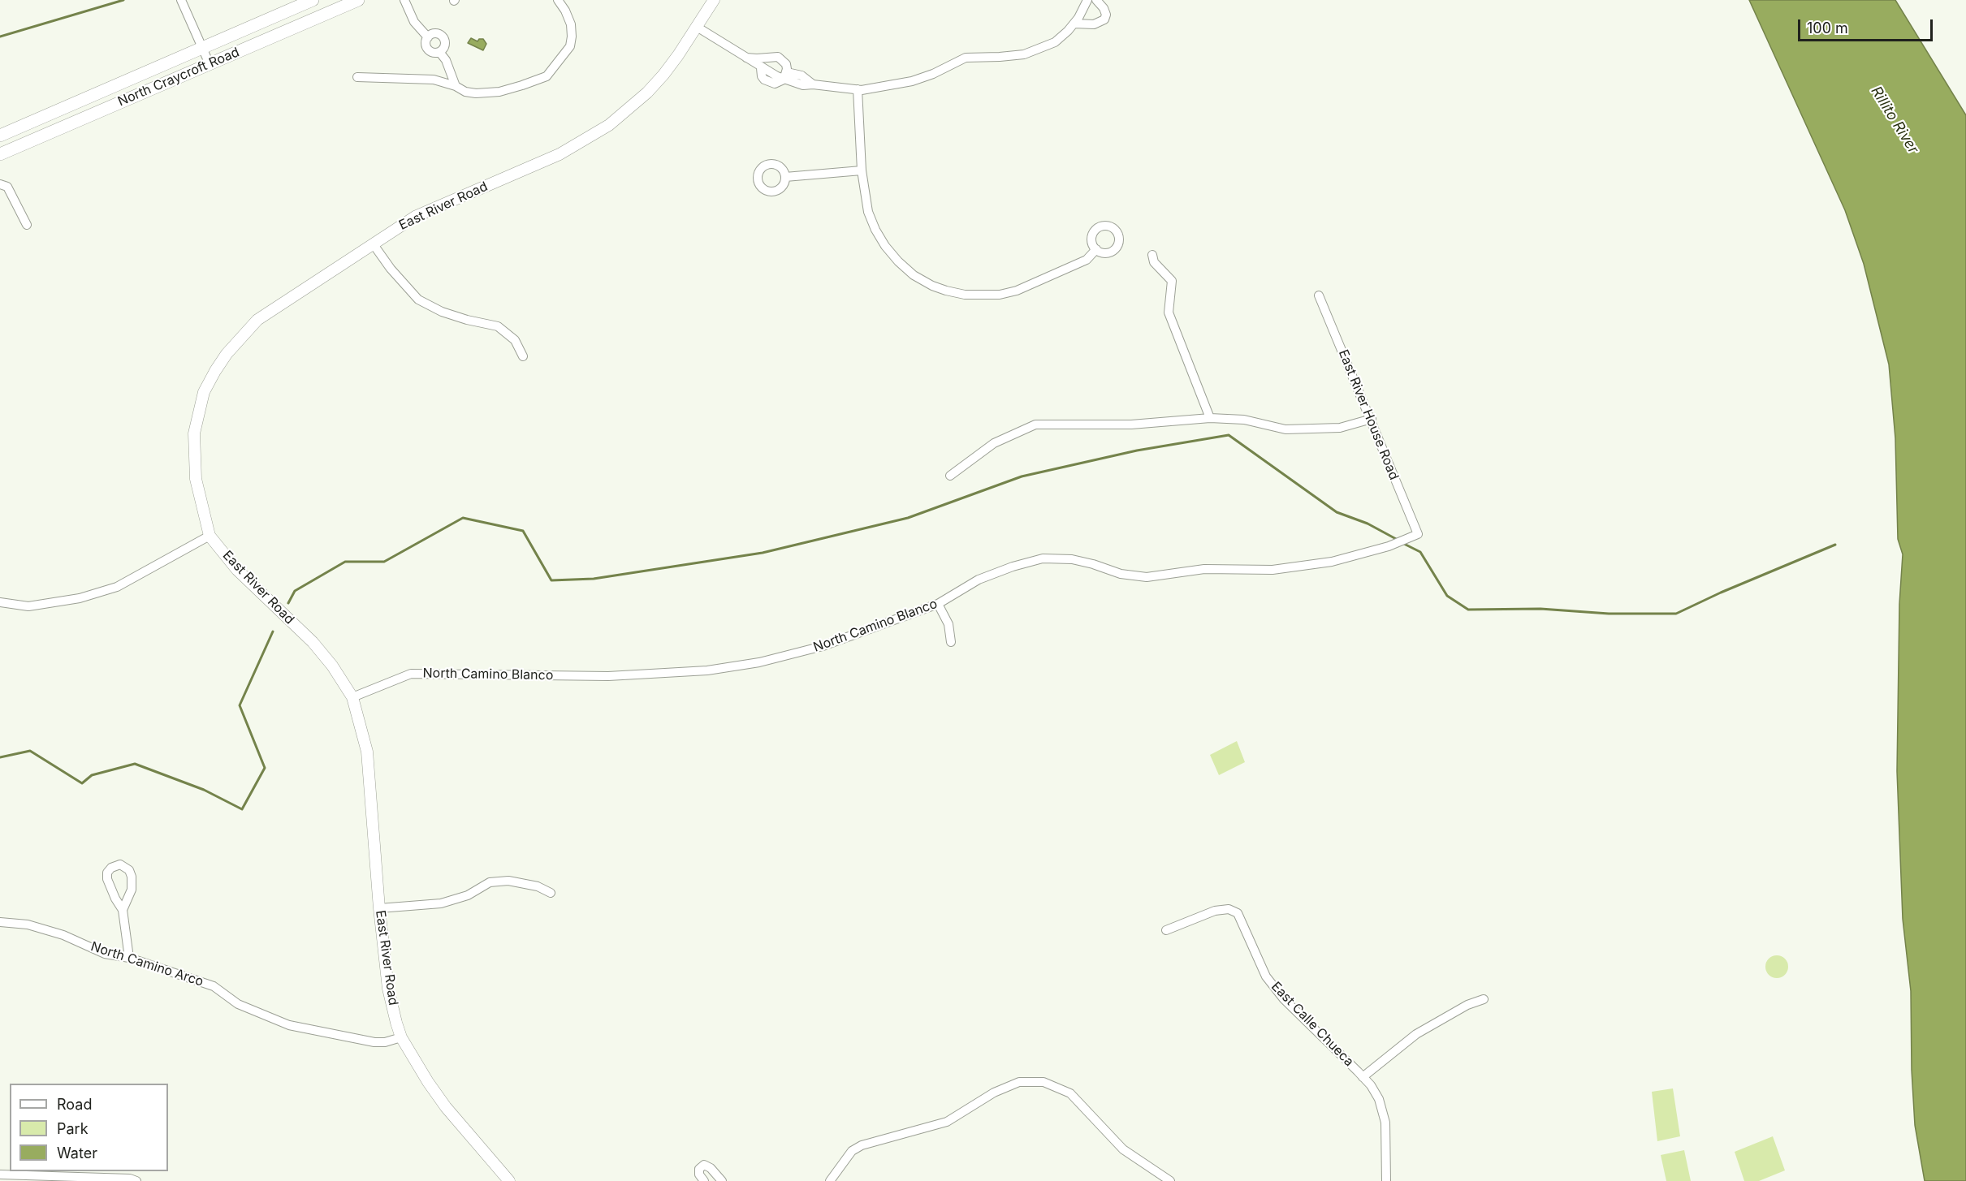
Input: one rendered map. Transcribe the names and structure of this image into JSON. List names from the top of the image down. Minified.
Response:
{"streets":{"main road":["North Craycroft Road"],"street":["East River Road","East River House Road","North Camino Blanco","North Camino Arco","East Calle Chueca"]},"crossings":[["East River Road","North Camino Blanco"],["East River Road","North Camino Arco"],["East River House Road","North Camino Blanco"]],"water":["Rillito River"],"legend":["Road","Park","Water"],"scale_bar":"100 m"}
